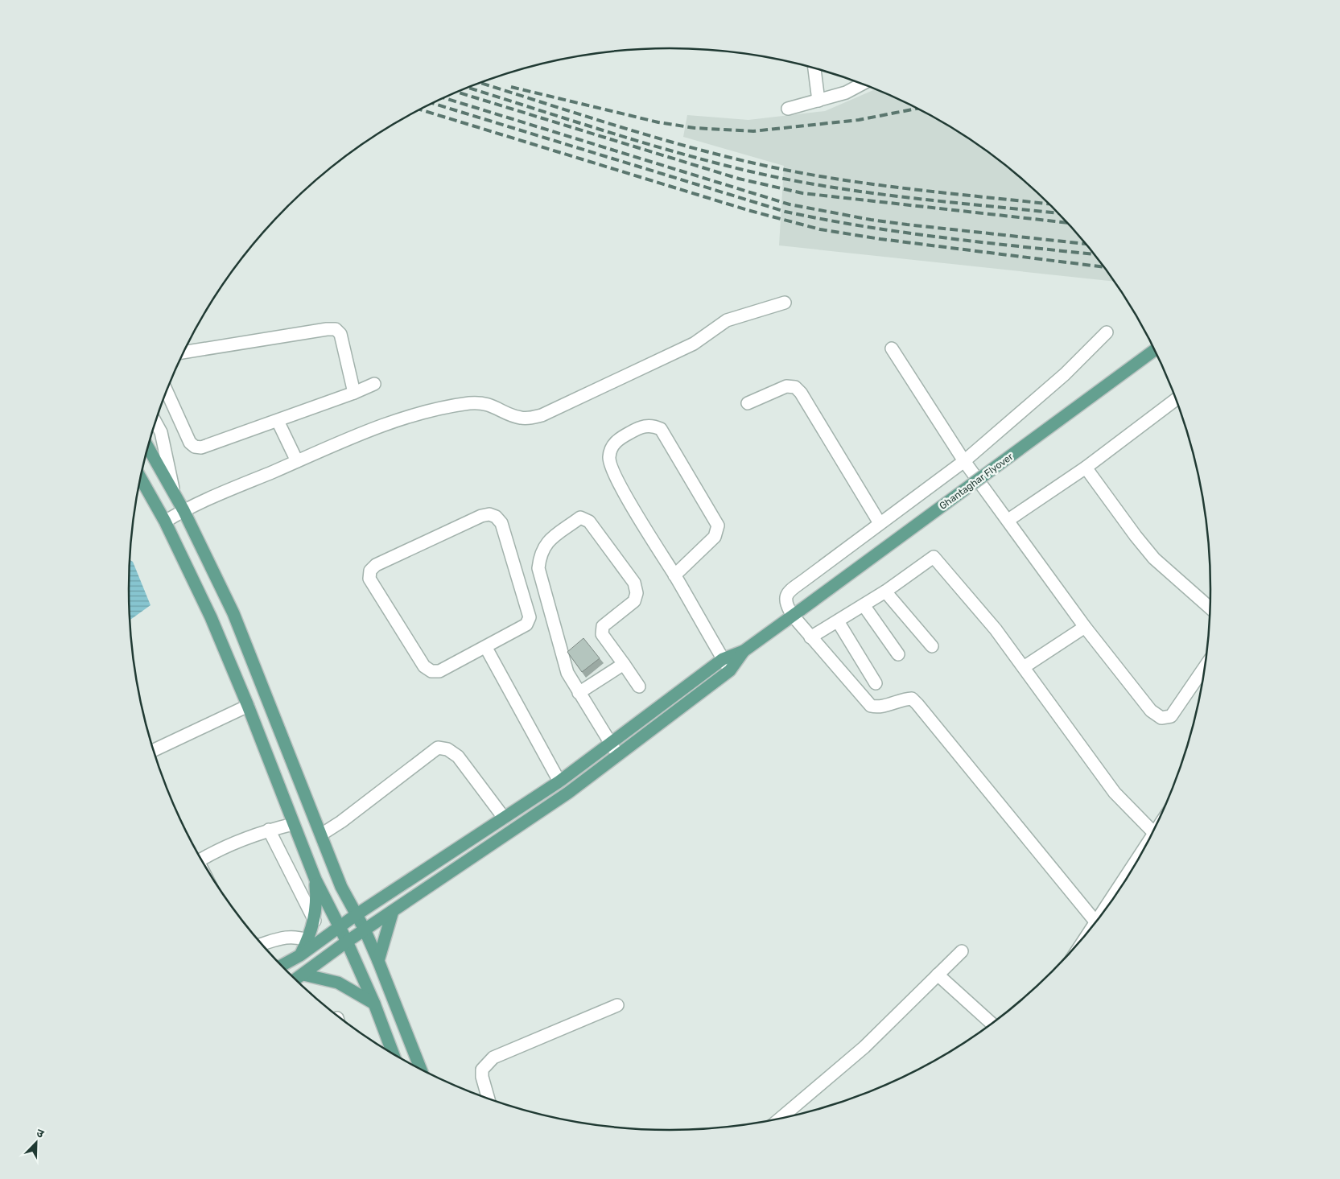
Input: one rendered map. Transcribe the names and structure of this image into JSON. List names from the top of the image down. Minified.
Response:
{"streets":{"main road":["Ghantaghar Flyover"]},"north":"top right"}
